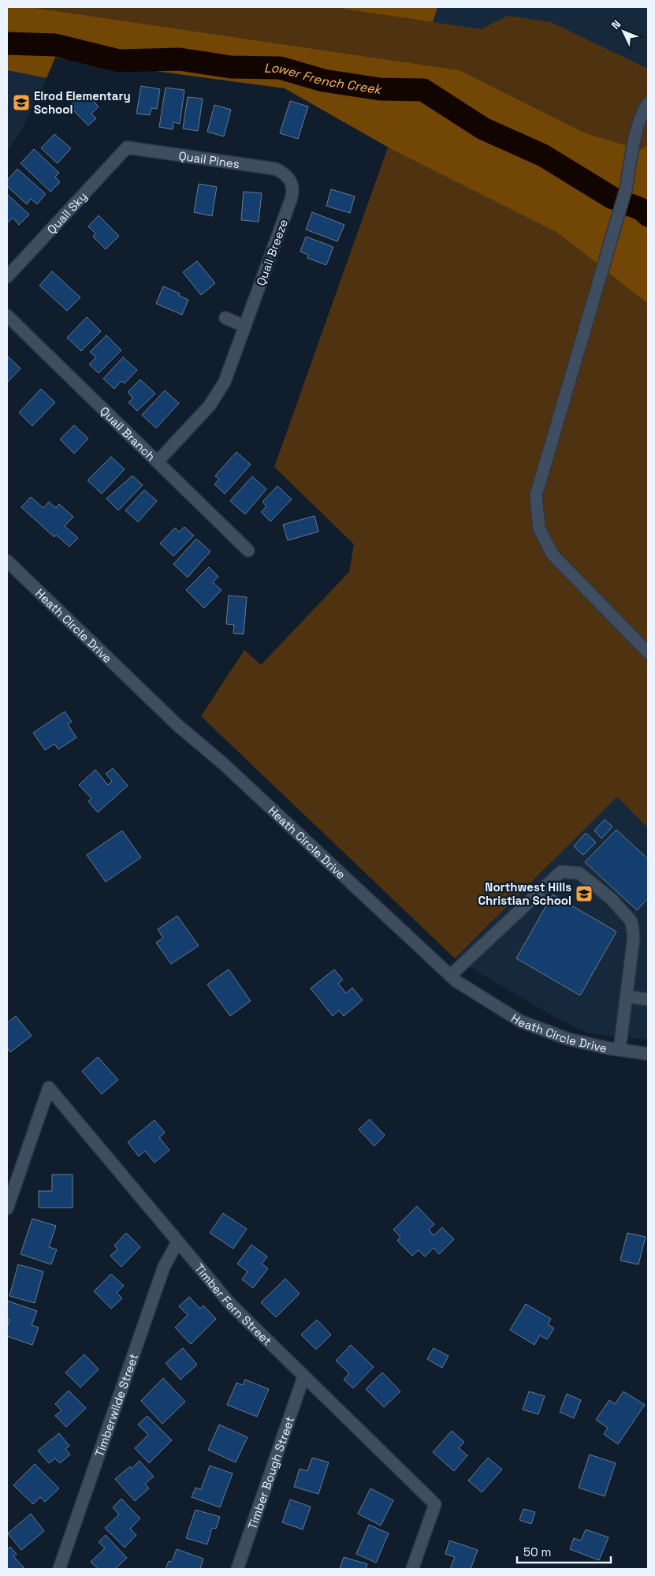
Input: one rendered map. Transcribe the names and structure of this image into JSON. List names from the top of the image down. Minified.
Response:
{"streets":{"street":["Quail Pines","Quail Sky","Quail Breeze","Quail Branch","Heath Circle Drive","Timber Fern Street","Timberwilde Street","Timber Bough Street"]},"crossings":[["Quail Pines","Quail Sky"],["Quail Pines","Quail Breeze"],["Quail Breeze","Quail Branch"],["Timber Fern Street","Timberwilde Street"],["Timber Fern Street","Timber Bough Street"]],"water":["Lower French Creek"],"places":{"school or university":["Elrod Elementary School","Northwest Hills Christian School"]},"scale_bar":"50 m","north":"top left"}
